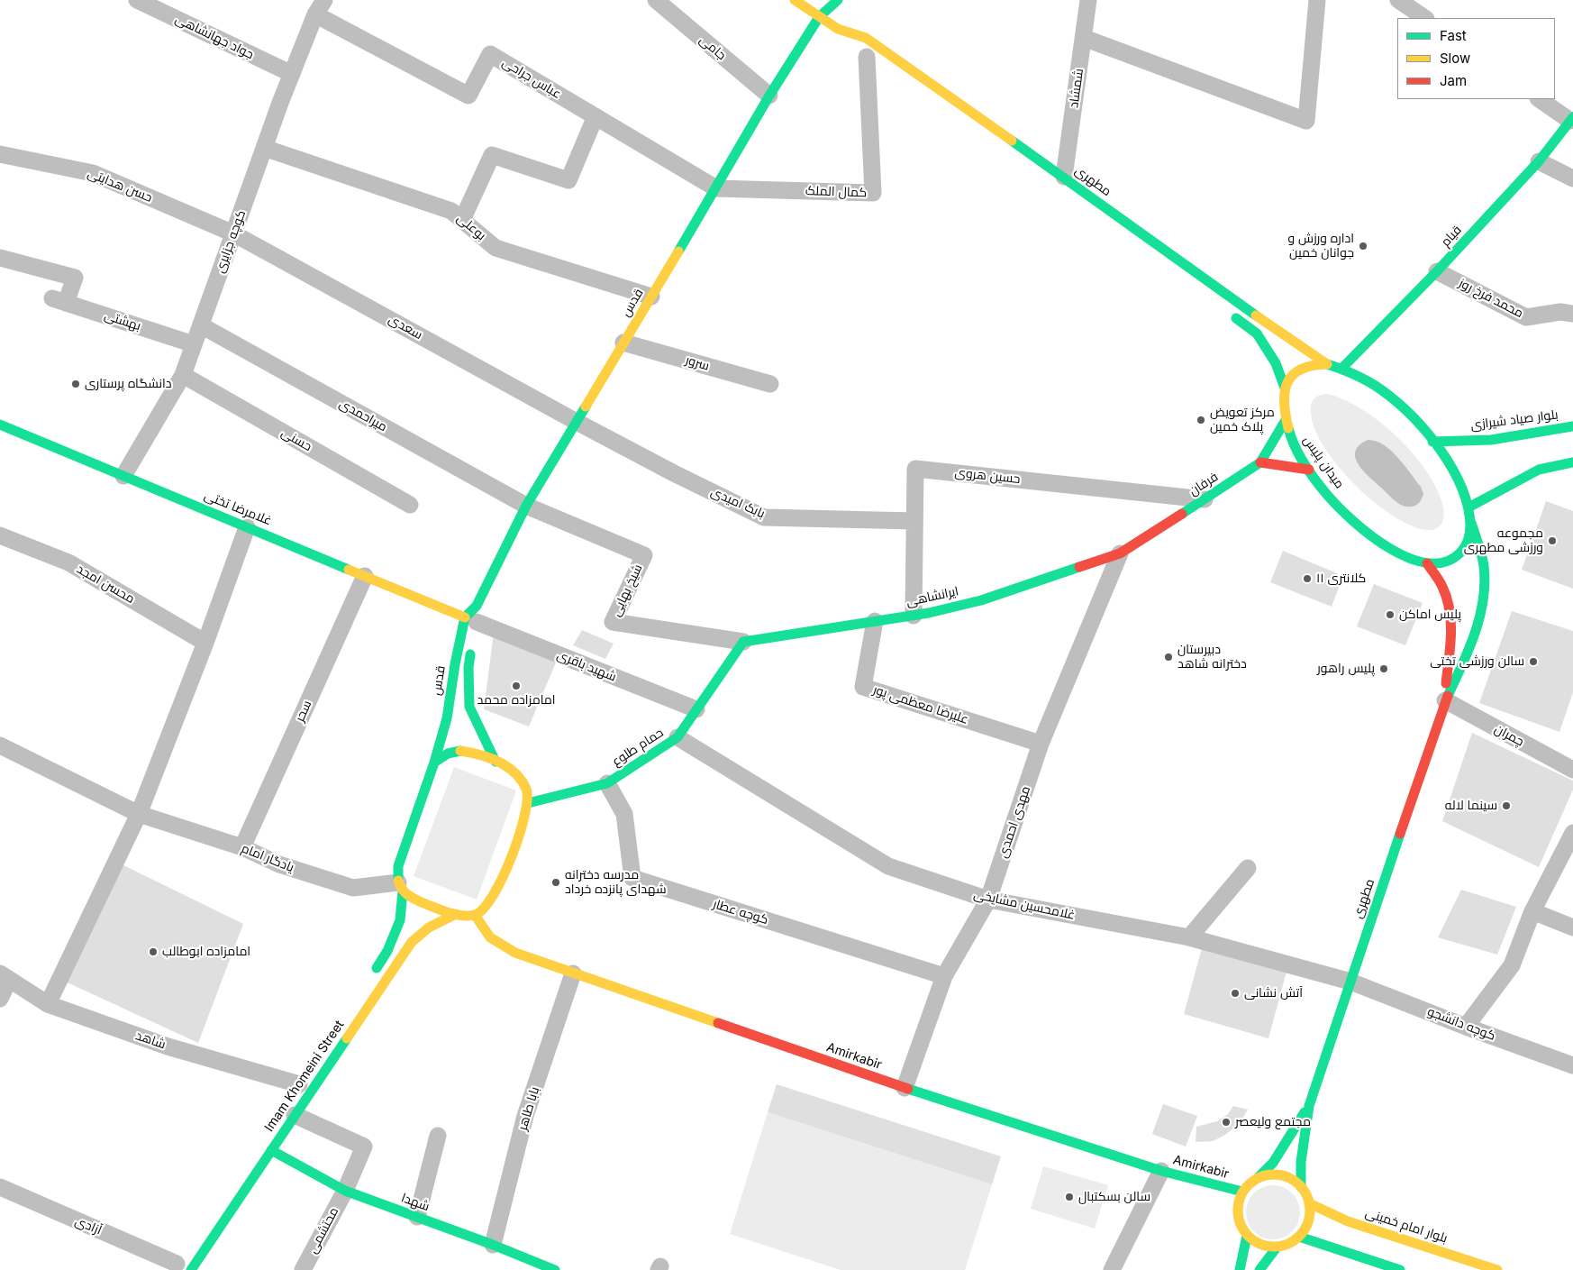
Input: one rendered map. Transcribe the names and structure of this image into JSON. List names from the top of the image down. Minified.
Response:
{"streets":{"main road":["مطهری","قیام","قدس","بلوار صیاد شیرازی","میدان پلیس","فرفان","غلامرضا تختی","ایرانشاهی","حمام طلوع","Amirkabir","Imam Khomeini Street","شهدا","بلوار امام خمینی"],"street":["جواد جهانشاهی","جامی","عباس جراحی","شمشاد","حسن هدایتی","کمال الملک","بوعلی","کوچه جزایری","محمد فرخ روز","بهشتی","سعدی","سرور","میراحمدی","حسنی","حسین هروی","بابک امیدی","محسن امجد","شیخ بهایی","شهید باقری","علیرضا معظمی پور","سحر","چمران","مهدی احمدی","یادگار امام","غلامحسین مشایخی","کوچه عطار","کوچه دانشجو","شاهد","بابا طاهر","آزادی","محتشمی"]},"crossings":[["جواد جهانشاهی","کوچه جزایری"],["جامی","قدس"],["عباس جراحی","کمال الملک"],["عباس جراحی","کوچه جزایری"],["عباس جراحی","قدس"],["شمشاد","مطهری"],["مطهری","قدس"],["مطهری","میدان پلیس"],["مطهری","چمران"],["مطهری","غلامحسین مشایخی"],["مطهری","کوچه دانشجو"],["مطهری","Amirkabir"],["مطهری","بلوار امام خمینی"],["حسن هدایتی","کوچه جزایری"],["حسن هدایتی","سعدی"],["کمال الملک","قدس"],["بوعلی","کوچه جزایری"],["بوعلی","قدس"],["قیام","محمد فرخ روز"],["قیام","میدان پلیس"],["کوچه جزایری","بهشتی"],["کوچه جزایری","سعدی"],["کوچه جزایری","میراحمدی"],["کوچه جزایری","حسنی"],["کوچه جزایری","غلامرضا تختی"],["قدس","سعدی"],["قدس","سرور"],["قدس","میراحمدی"],["قدس","بابک امیدی"],["قدس","غلامرضا تختی"],["قدس","شیخ بهایی"],["قدس","شهید باقری"],["قدس","حمام طلوع"],["قدس","یادگار امام"],["قدس","Amirkabir"],["قدس","Imam Khomeini Street"],["سعدی","بابک امیدی"],["میراحمدی","شیخ بهایی"],["بلوار صیاد شیرازی","میدان پلیس"],["میدان پلیس","فرفان"],["حسین هروی","فرفان"],["حسین هروی","بابک امیدی"],["حسین هروی","ایرانشاهی"],["فرفان","ایرانشاهی"],["فرفان","مهدی احمدی"],["غلامرضا تختی","شهید باقری"],["غلامرضا تختی","سحر"],["شیخ بهایی","ایرانشاهی"],["شیخ بهایی","حمام طلوع"],["ایرانشاهی","علیرضا معظمی پور"],["ایرانشاهی","حمام طلوع"],["ایرانشاهی","مهدی احمدی"],["شهید باقری","حمام طلوع"],["علیرضا معظمی پور","مهدی احمدی"],["سحر","یادگار امام"],["حمام طلوع","یادگار امام"],["حمام طلوع","غلامحسین مشایخی"],["حمام طلوع","کوچه عطار"],["حمام طلوع","Amirkabir"],["حمام طلوع","Imam Khomeini Street"],["مهدی احمدی","غلامحسین مشایخی"],["مهدی احمدی","کوچه عطار"],["مهدی احمدی","Amirkabir"],["یادگار امام","Amirkabir"],["یادگار امام","Imam Khomeini Street"],["غلامحسین مشایخی","کوچه دانشجو"],["Amirkabir","Imam Khomeini Street"],["Amirkabir","بابا طاهر"],["Amirkabir","بلوار امام خمینی"],["Imam Khomeini Street","شهدا"],["Imam Khomeini Street","آزادی"],["Imam Khomeini Street","محتشمی"],["بابا طاهر","شهدا"],["شهدا","محتشمی"]],"places":["اداره ورزش و جوانان خمین","دانشگاه پرستاری","مرکز تعویض پلاک خمین","مجموعه ورزشی مطهری","کلانتری ۱۱","پلیس اماکن","دبیرستان دخترانه شاهد","سالن ورزشی تختی","پلیس راهور","امامزاده محمد","سینما لاله","مدرسه دخترانه شهدای پانزده خرداد","امامزاده ابوطالب","آتش نشانی","مجتمع ولیعصر","سالن بسکتبال"],"legend":["Fast","Slow","Jam"]}
